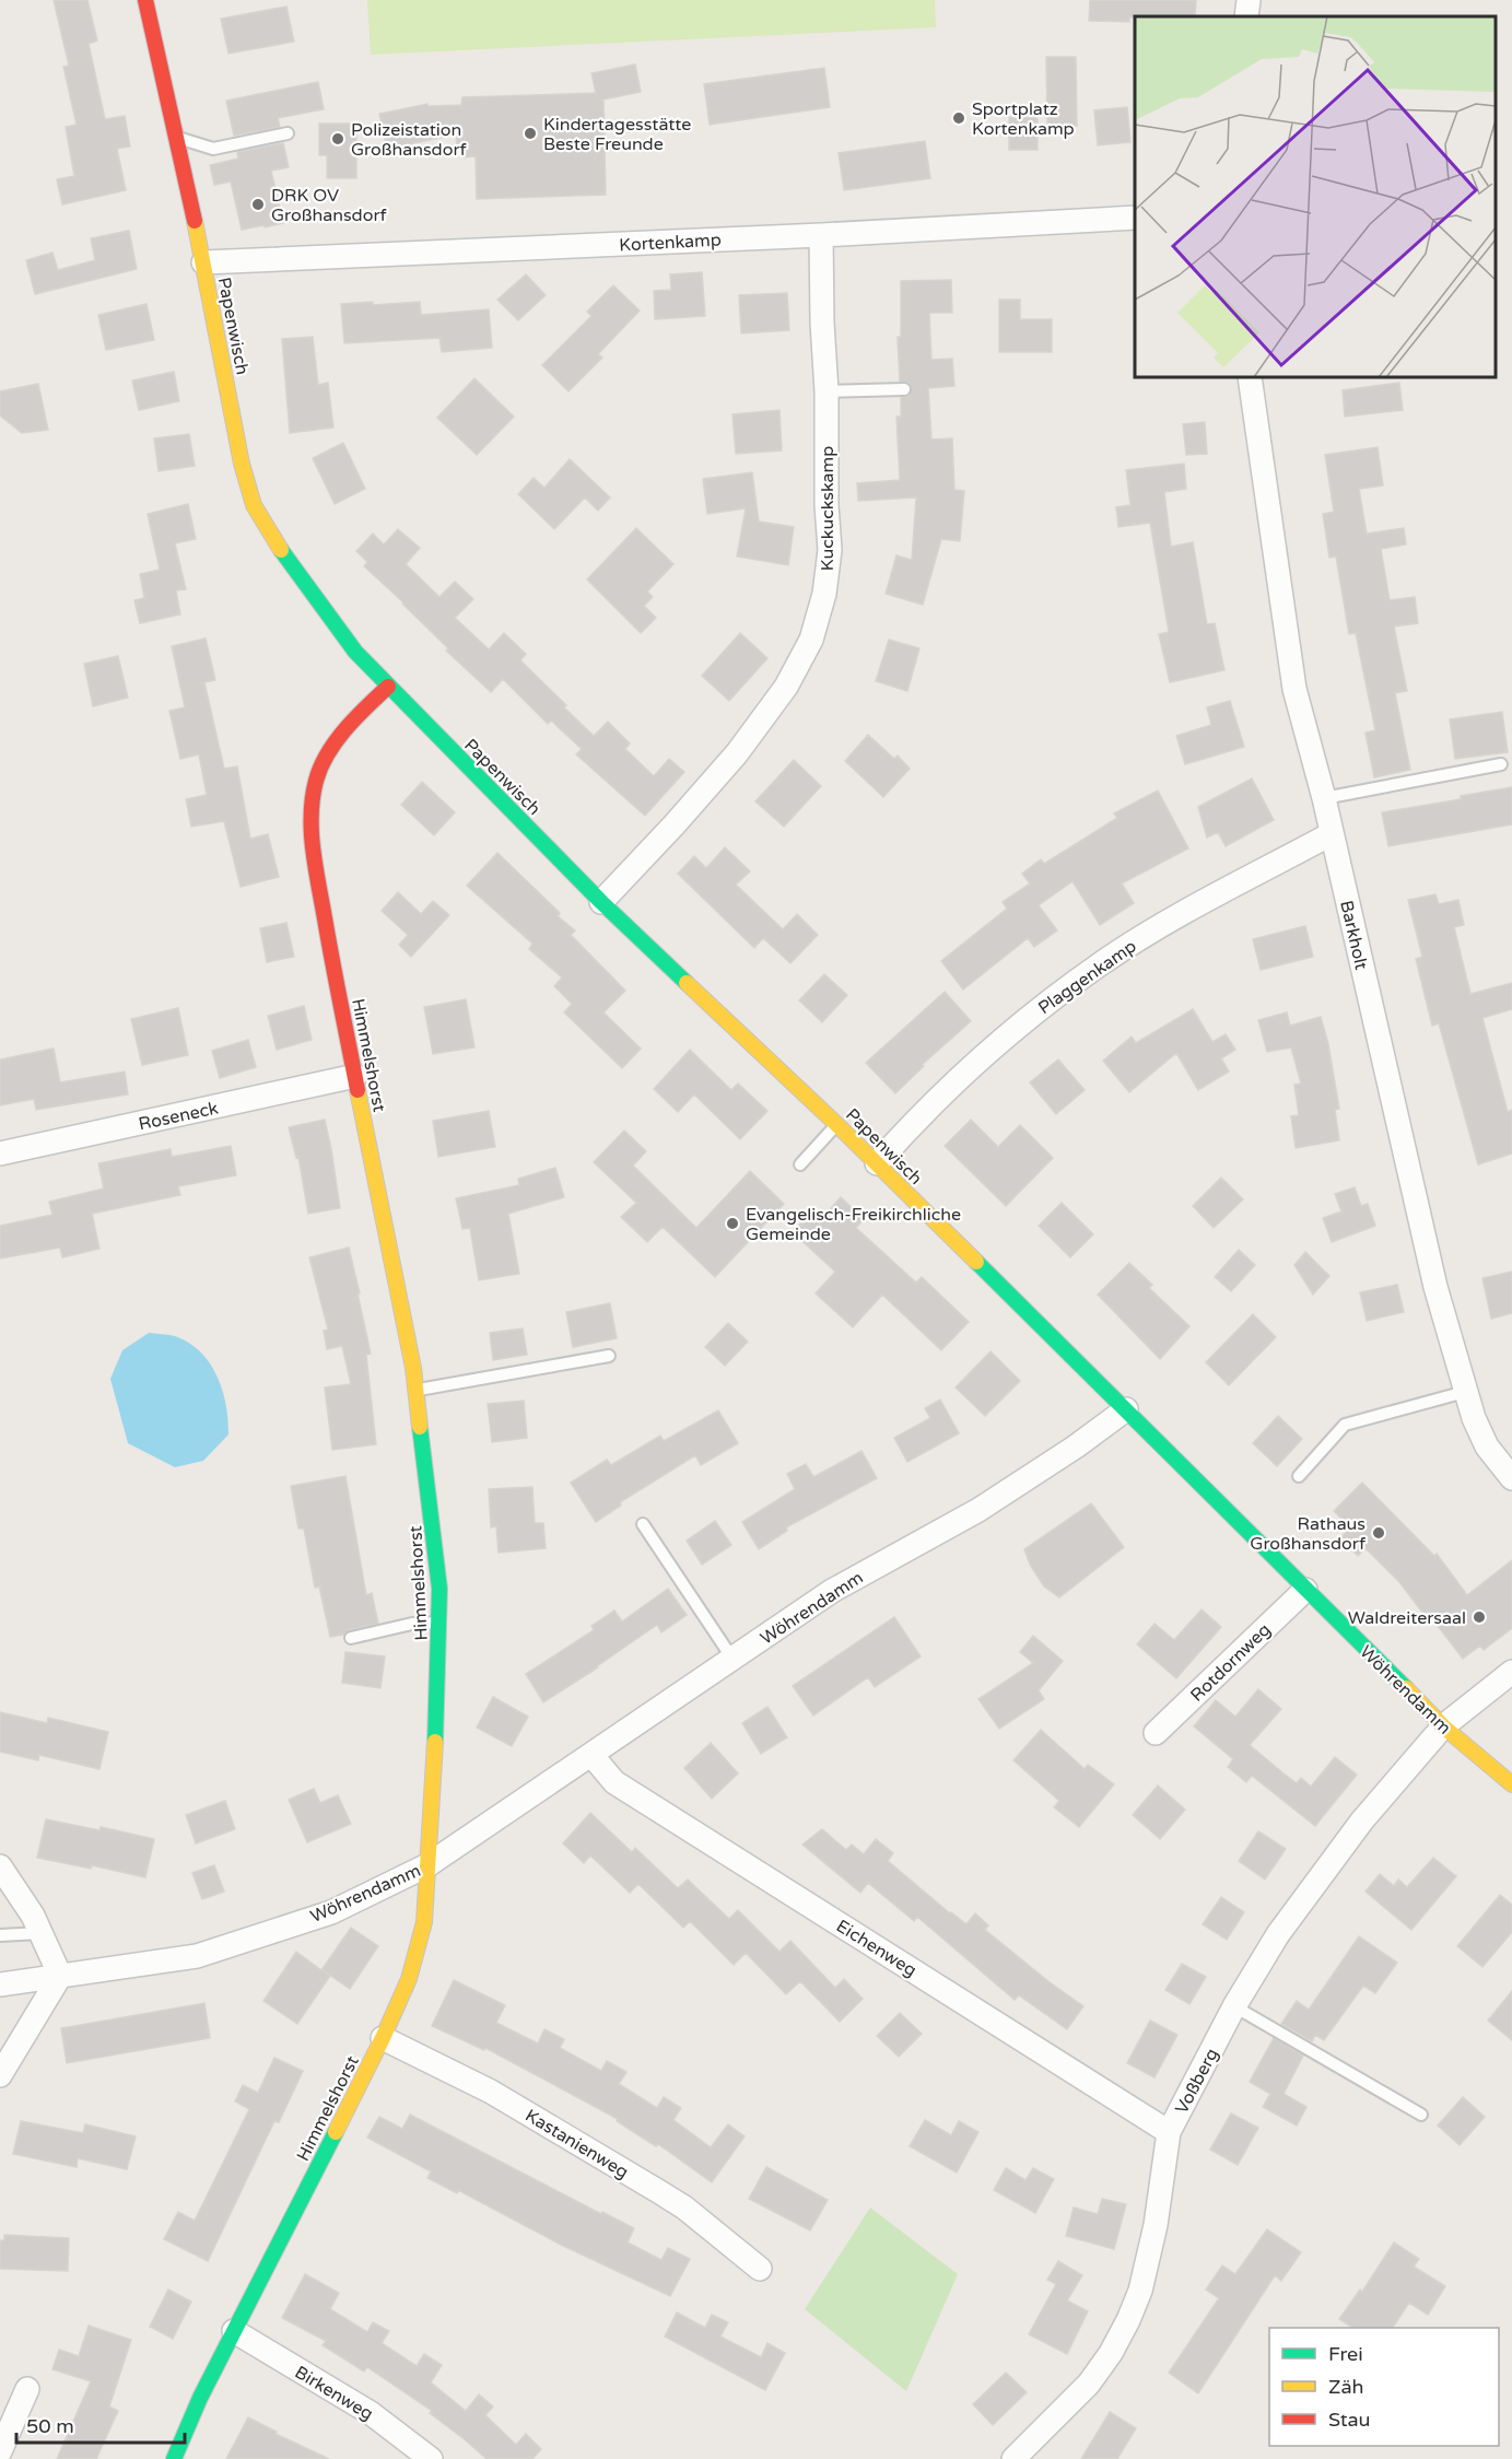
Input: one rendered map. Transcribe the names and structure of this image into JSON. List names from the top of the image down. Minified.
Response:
{"streets":{"street":["Kortenkamp","Papenwisch","Kuckuckskamp","Barkholt","Plaggenkamp","Himmelshorst","Roseneck","Wöhrendamm","Rotdornweg","Eichenweg","Voßberg","Kastanienweg","Birkenweg"]},"crossings":[["Kortenkamp","Papenwisch"],["Kortenkamp","Kuckuckskamp"],["Papenwisch","Kuckuckskamp"],["Papenwisch","Plaggenkamp"],["Papenwisch","Himmelshorst"],["Papenwisch","Wöhrendamm"],["Barkholt","Plaggenkamp"],["Himmelshorst","Roseneck"],["Himmelshorst","Wöhrendamm"],["Himmelshorst","Kastanienweg"],["Himmelshorst","Birkenweg"],["Wöhrendamm","Rotdornweg"],["Wöhrendamm","Eichenweg"],["Wöhrendamm","Voßberg"],["Eichenweg","Voßberg"]],"places":["Sportplatz Kortenkamp","Kindertagesstätte Beste Freunde","Polizeistation Großhansdorf","DRK OV Großhansdorf","Evangelisch-Freikirchliche Gemeinde","Rathaus Großhansdorf","Waldreitersaal"],"legend":["Frei","Zäh","Stau"],"scale_bar":"50 m"}
